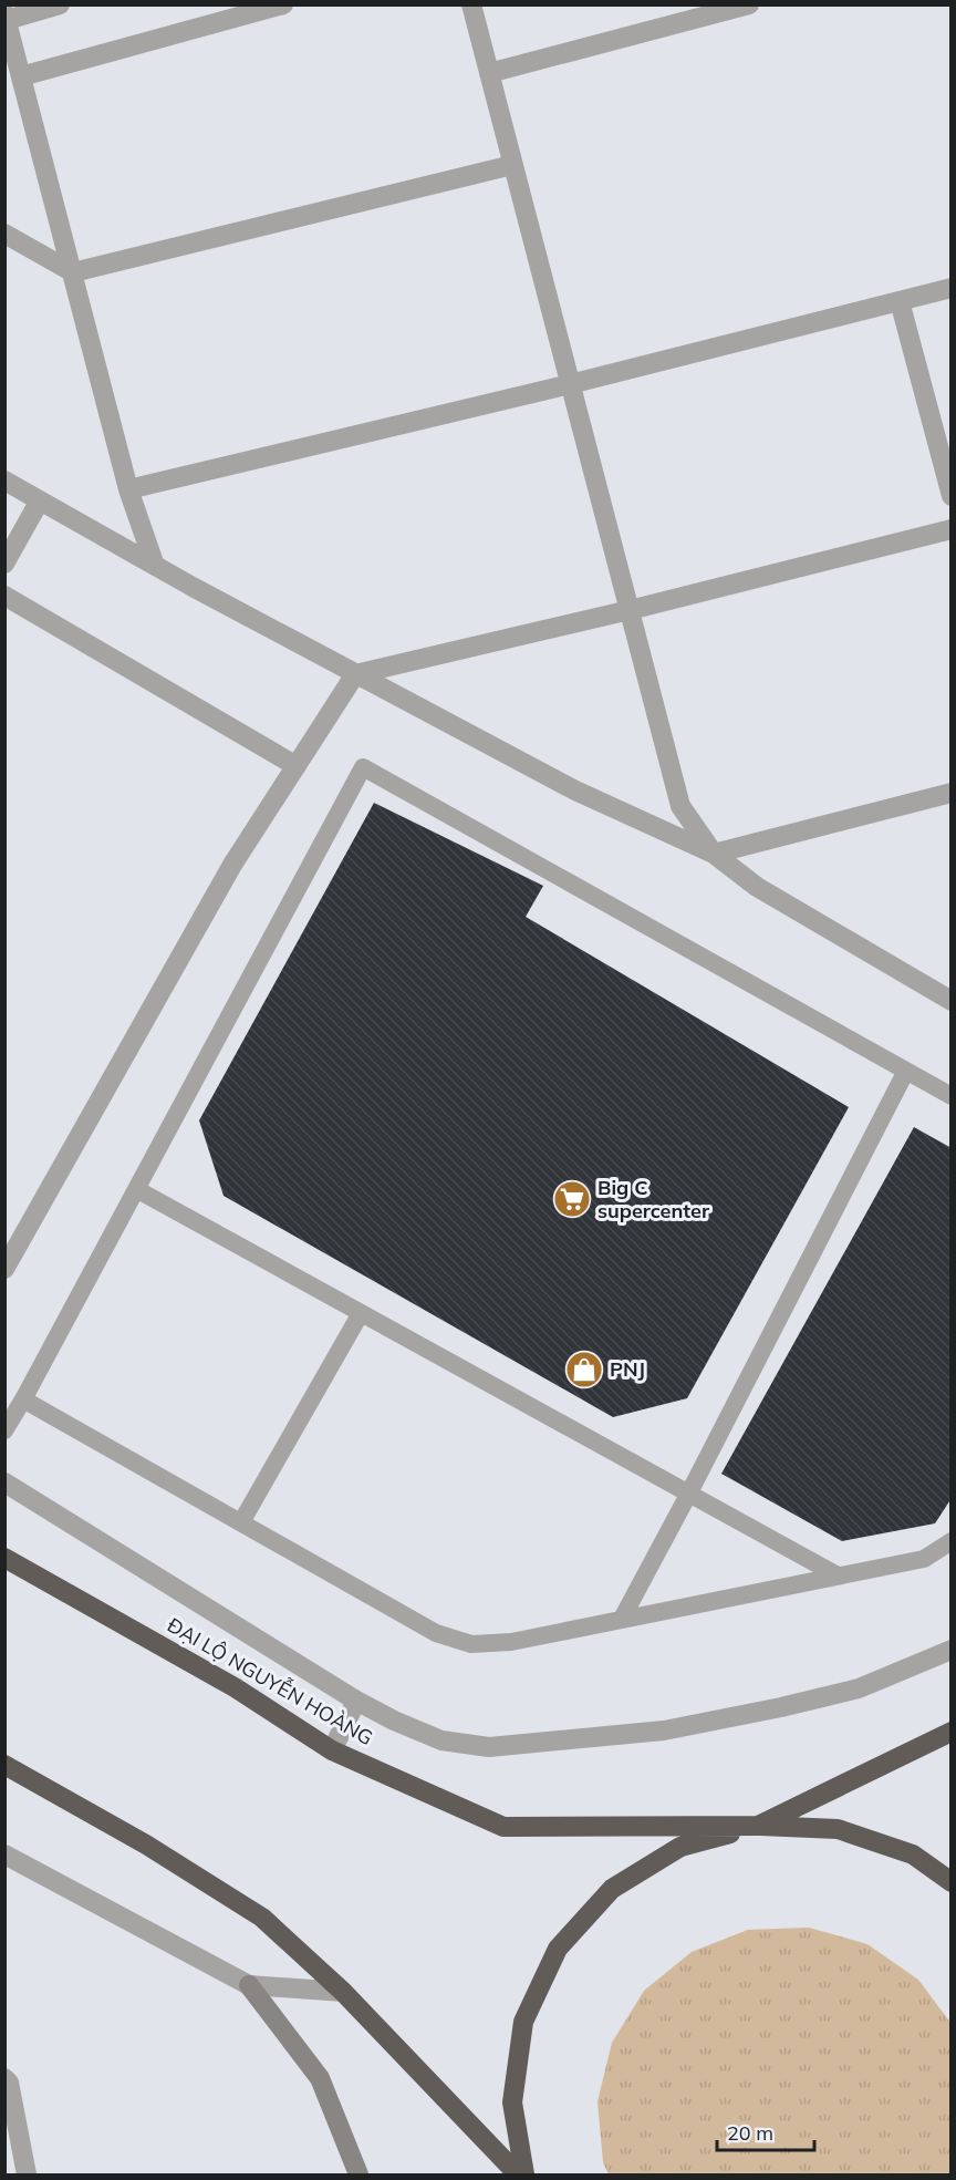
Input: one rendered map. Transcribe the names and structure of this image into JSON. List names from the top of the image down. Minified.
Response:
{"streets":{"highway":["ĐẠI LỘ NGUYỄN HOÀNG"]},"places":{"supermarket":["Big C supercenter"],"shop":["PNJ"]},"scale_bar":"20 m"}
